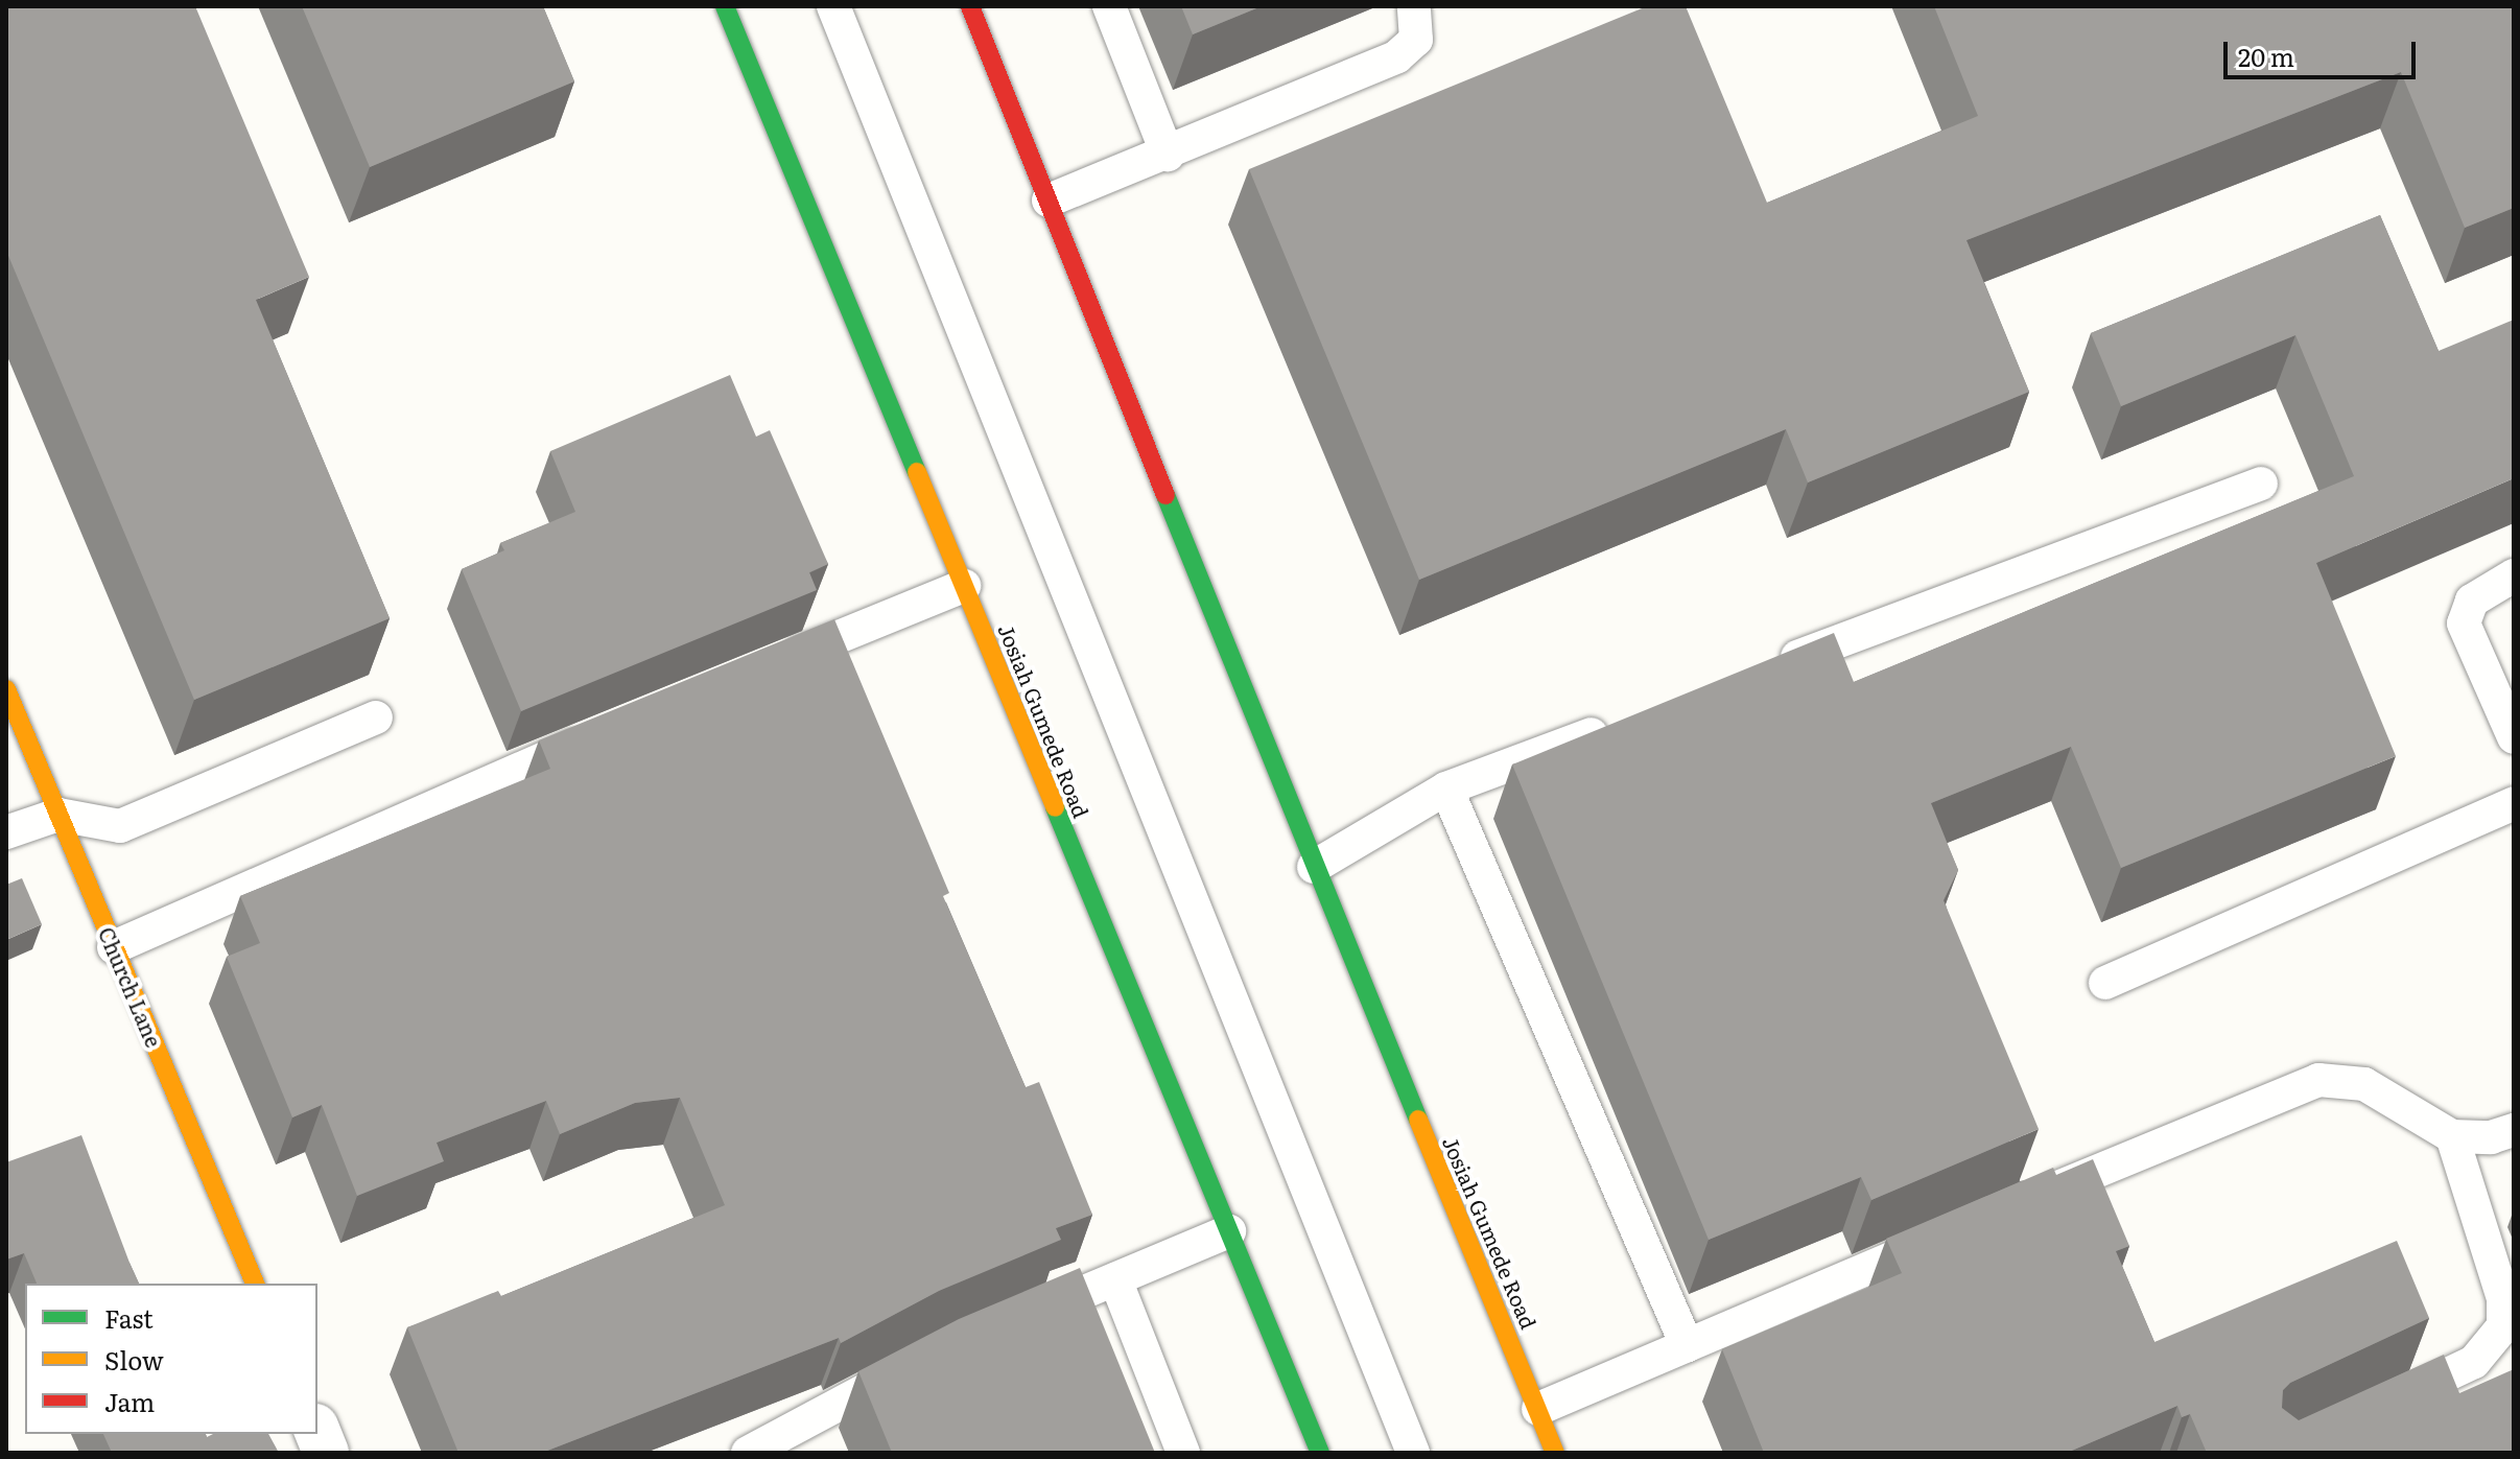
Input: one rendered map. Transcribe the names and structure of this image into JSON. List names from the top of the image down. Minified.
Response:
{"streets":{"main road":["Josiah Gumede Road","Church Lane"]},"legend":["Fast","Slow","Jam"],"scale_bar":"20 m"}
